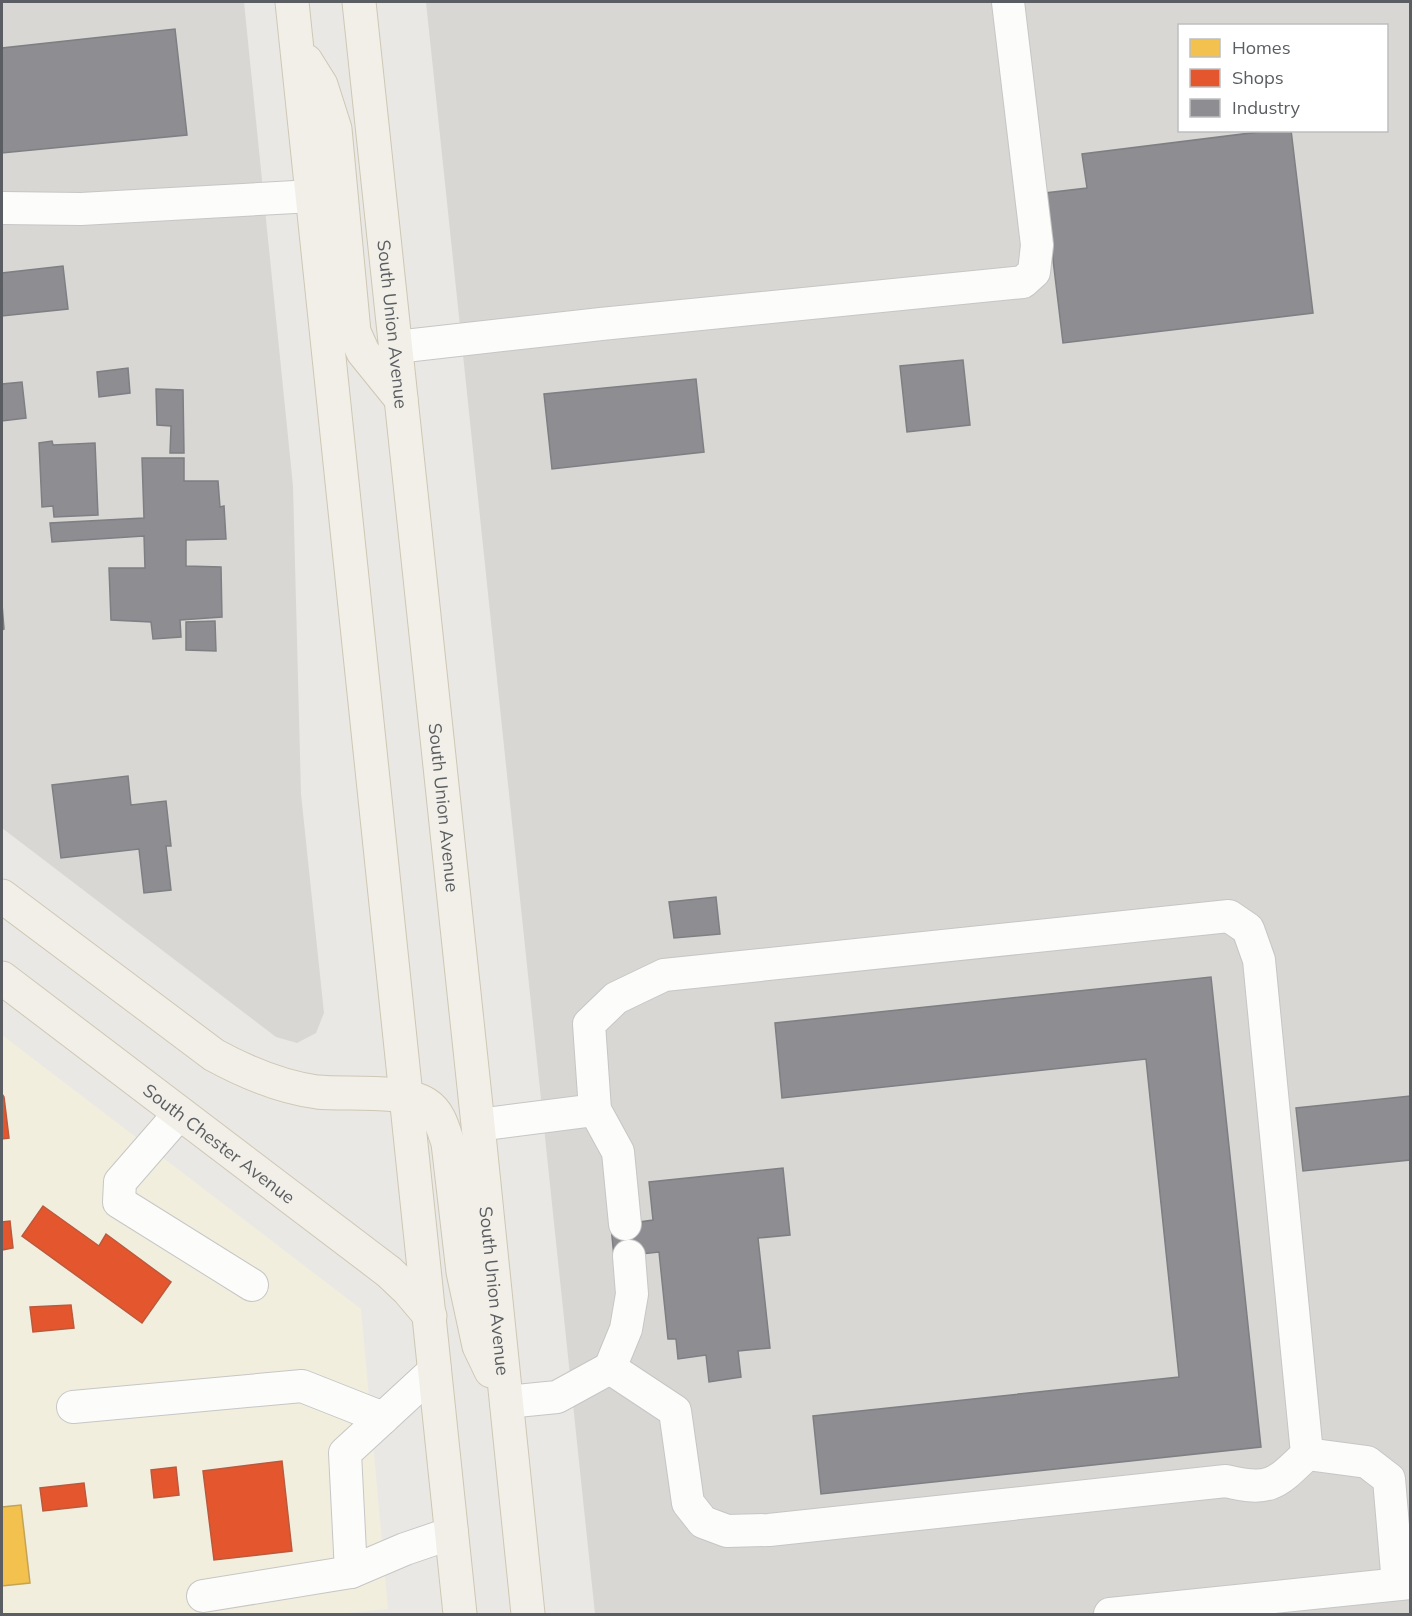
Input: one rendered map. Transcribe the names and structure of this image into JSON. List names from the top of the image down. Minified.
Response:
{"streets":{"main road":["South Union Avenue","South Chester Avenue"]},"legend":["Homes","Shops","Industry"]}
